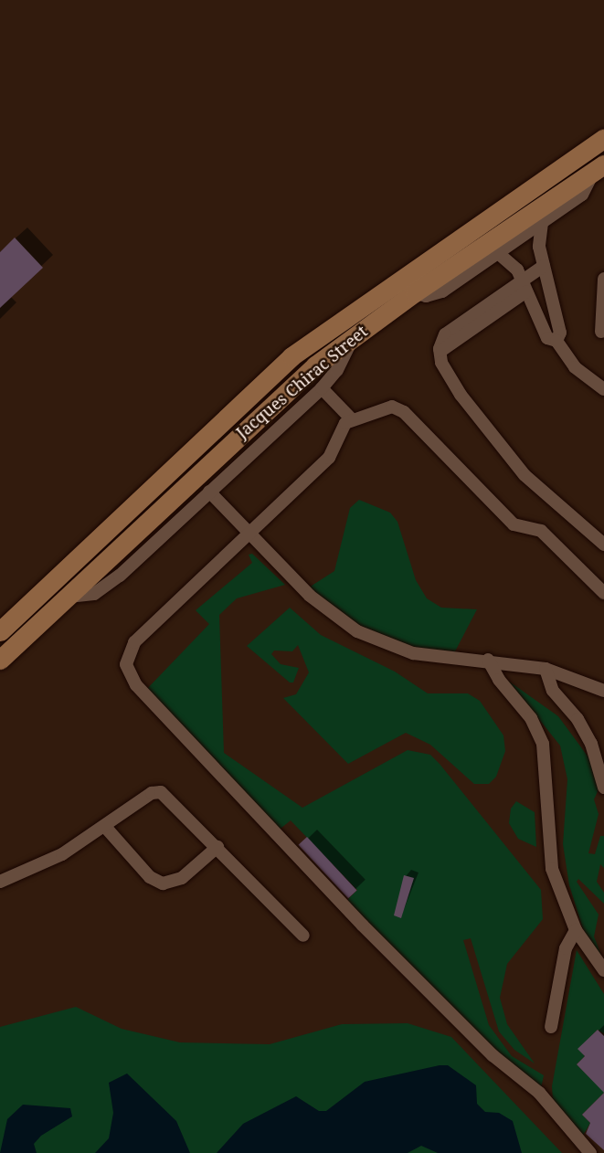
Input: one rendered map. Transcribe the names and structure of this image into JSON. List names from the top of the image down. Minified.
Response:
{"streets":{"street":["Jacques Chirac Street"]}}
